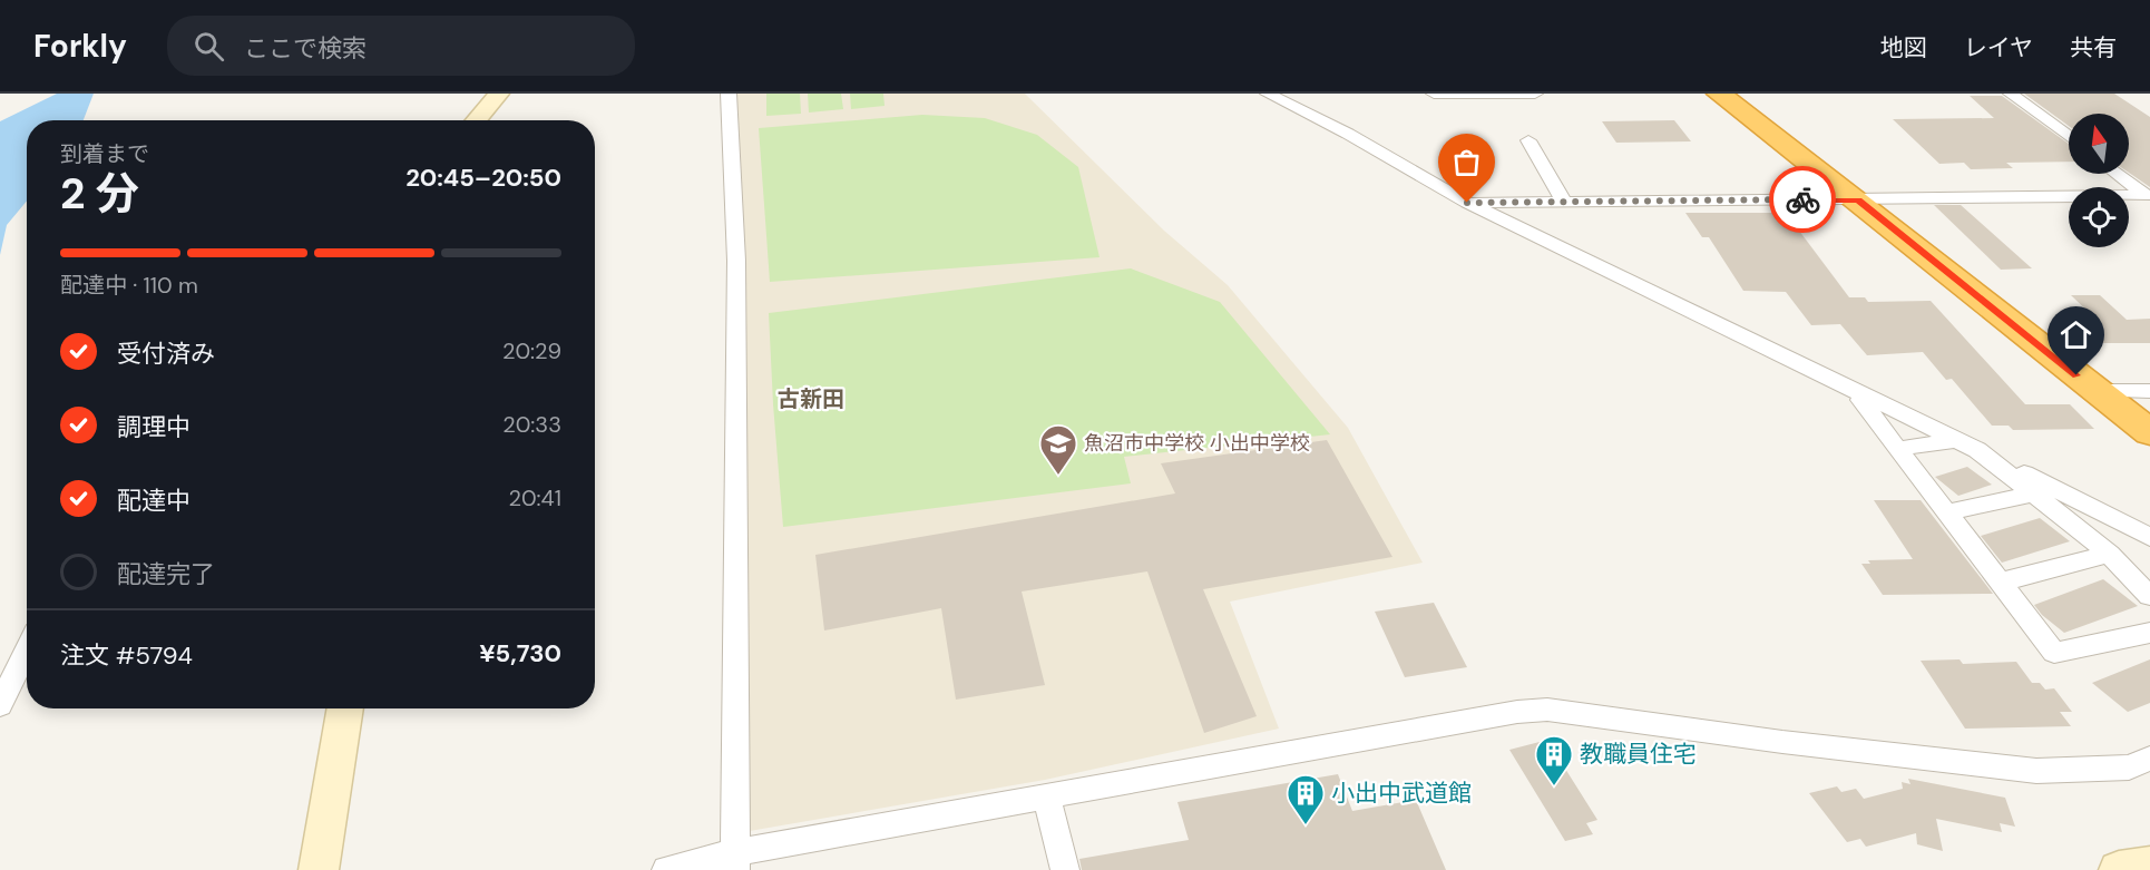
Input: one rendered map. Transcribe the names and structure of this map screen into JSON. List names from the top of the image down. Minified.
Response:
{"districts":["古新田"],"places":{"school or university":["魚沼市中学校 小出中学校"],"building":["教職員住宅","小出中武道館"]},"north":"top","page":{"header":"Forkly","search":"ここで検索","nav":["地図","レイヤ","共有"],"heading":["2 分","到着まで","20:45–20:50"],"panel":["注文 #5794","¥5,730"],"bar":"配達中 · 110 m","list":[["受付済み","20:29"],["調理中","20:33"],["配達中","20:41"],"配達完了"]}}
